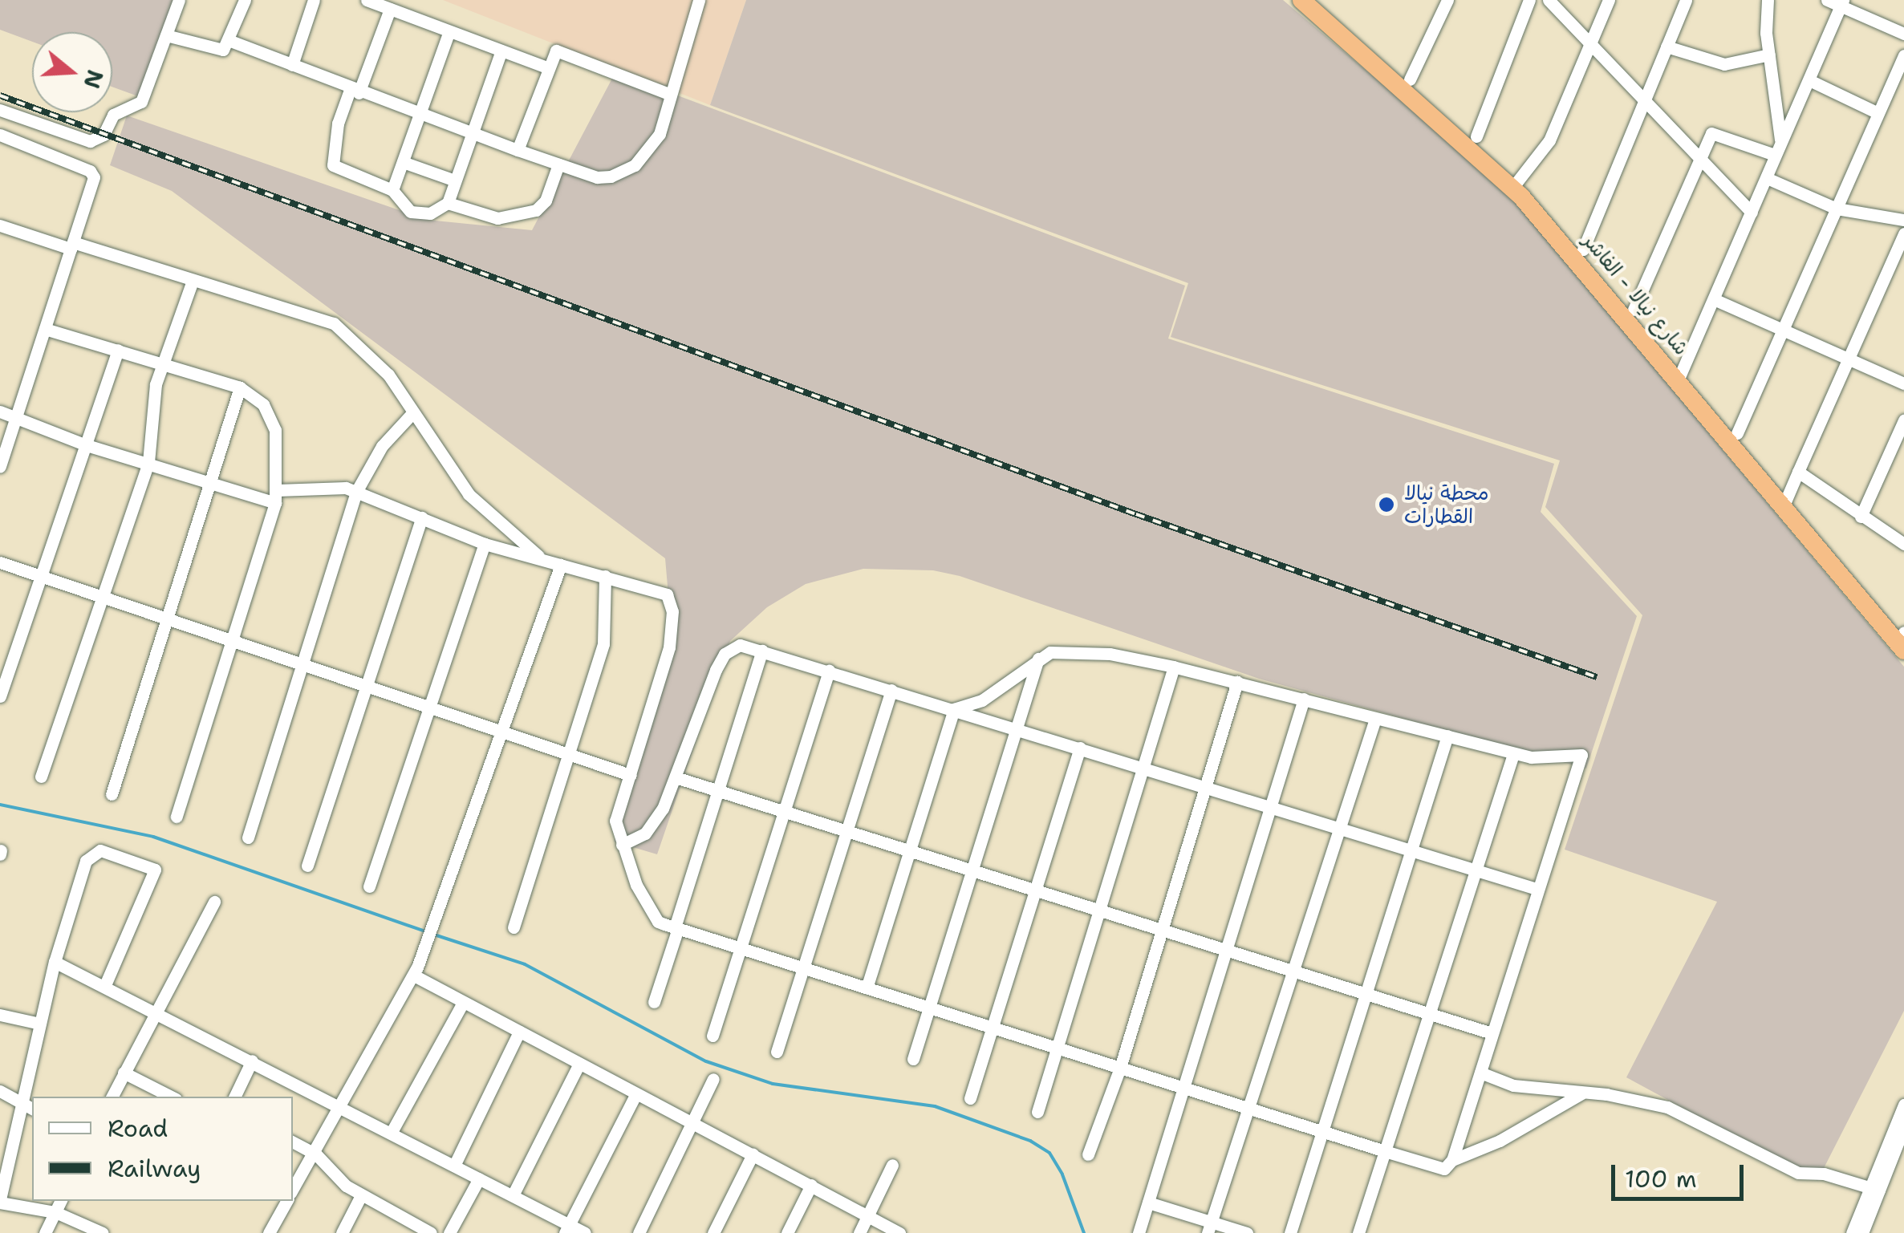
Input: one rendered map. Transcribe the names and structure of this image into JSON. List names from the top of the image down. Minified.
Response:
{"streets":{"highway":["شارع نيالا - الفاشر"]},"places":["محطة نيالا القطارات"],"legend":["Road","Railway"],"scale_bar":"100 m","north":"right"}
